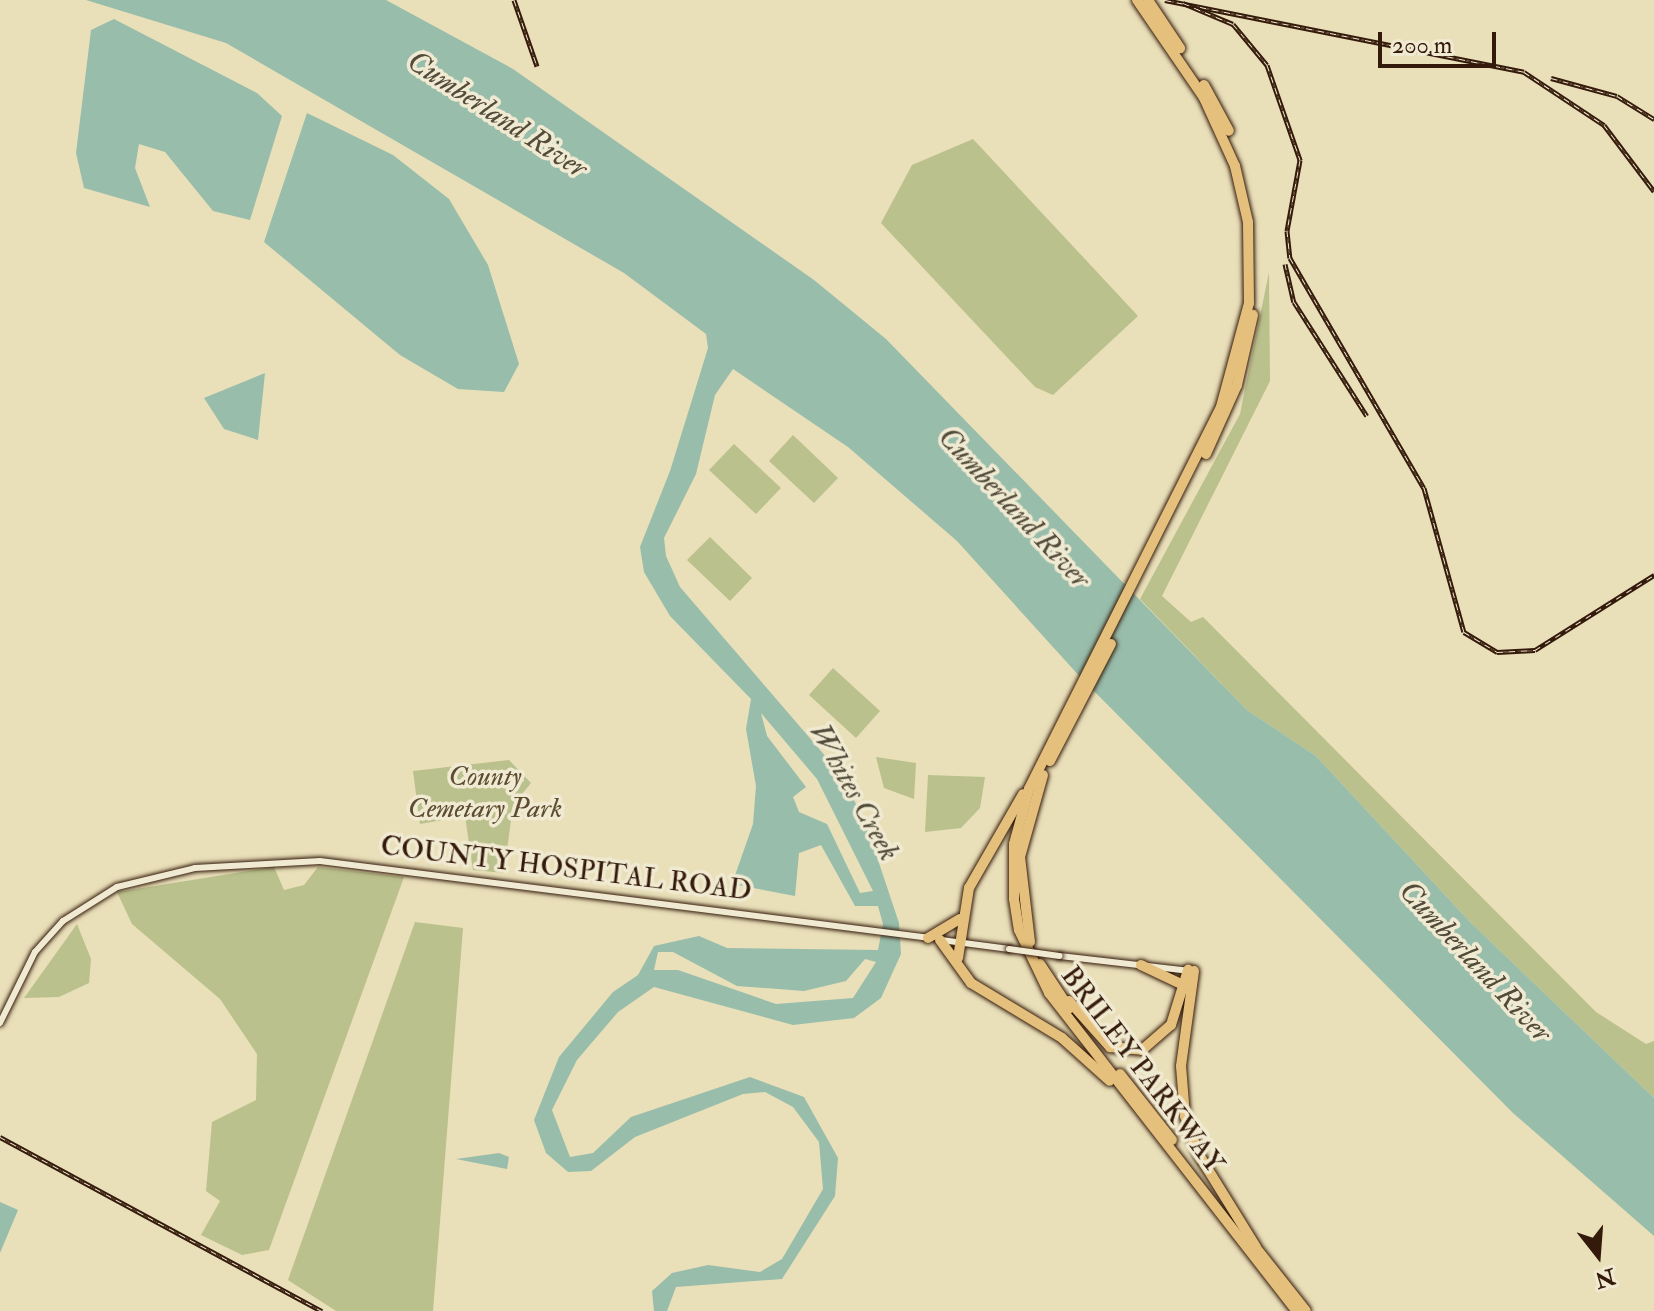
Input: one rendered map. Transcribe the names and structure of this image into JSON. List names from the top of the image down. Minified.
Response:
{"streets":{"highway":["BRILEY PARKWAY"],"main road":["COUNTY HOSPITAL ROAD"]},"water":["Cumberland River","Whites Creek"],"parks":["County Cemetary Park"],"scale_bar":"200 m","north":"bottom"}
